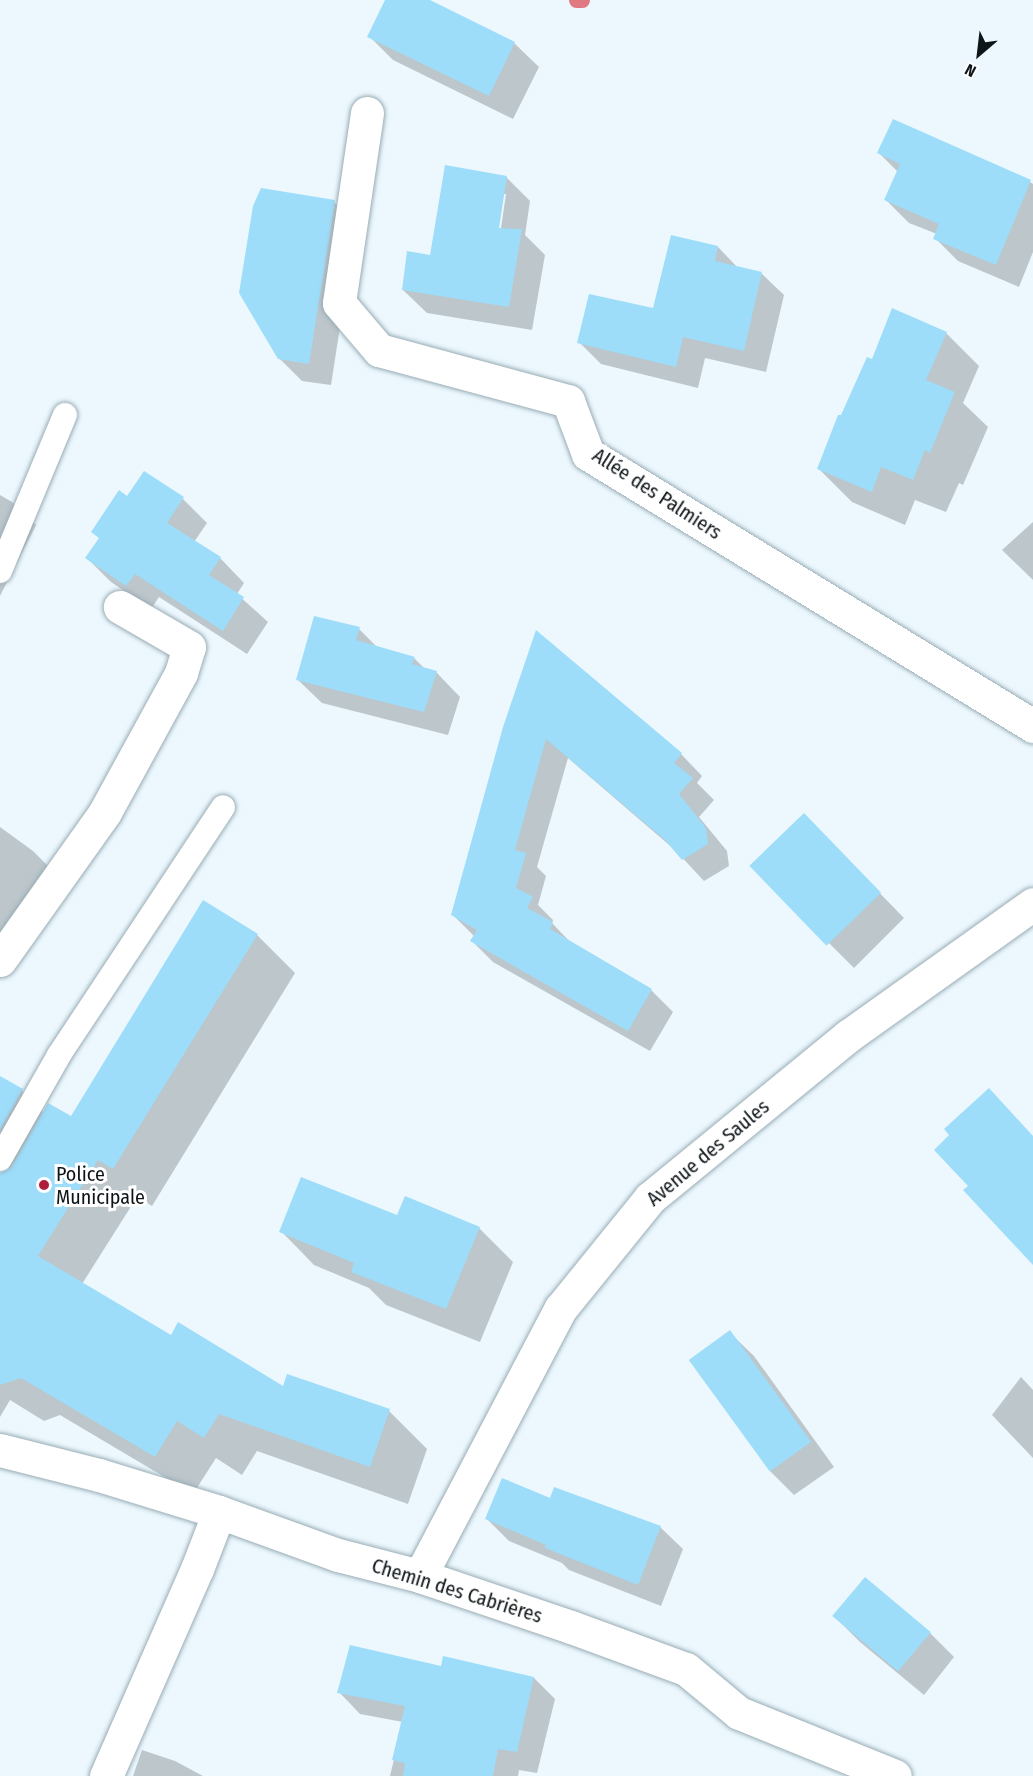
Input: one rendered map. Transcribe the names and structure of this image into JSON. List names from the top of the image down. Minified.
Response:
{"streets":{"street":["Allée des Palmiers","Avenue des Saules","Chemin des Cabrières"]},"crossings":[["Avenue des Saules","Chemin des Cabrières"]],"places":["Police Municipale"],"north":"bottom left"}
